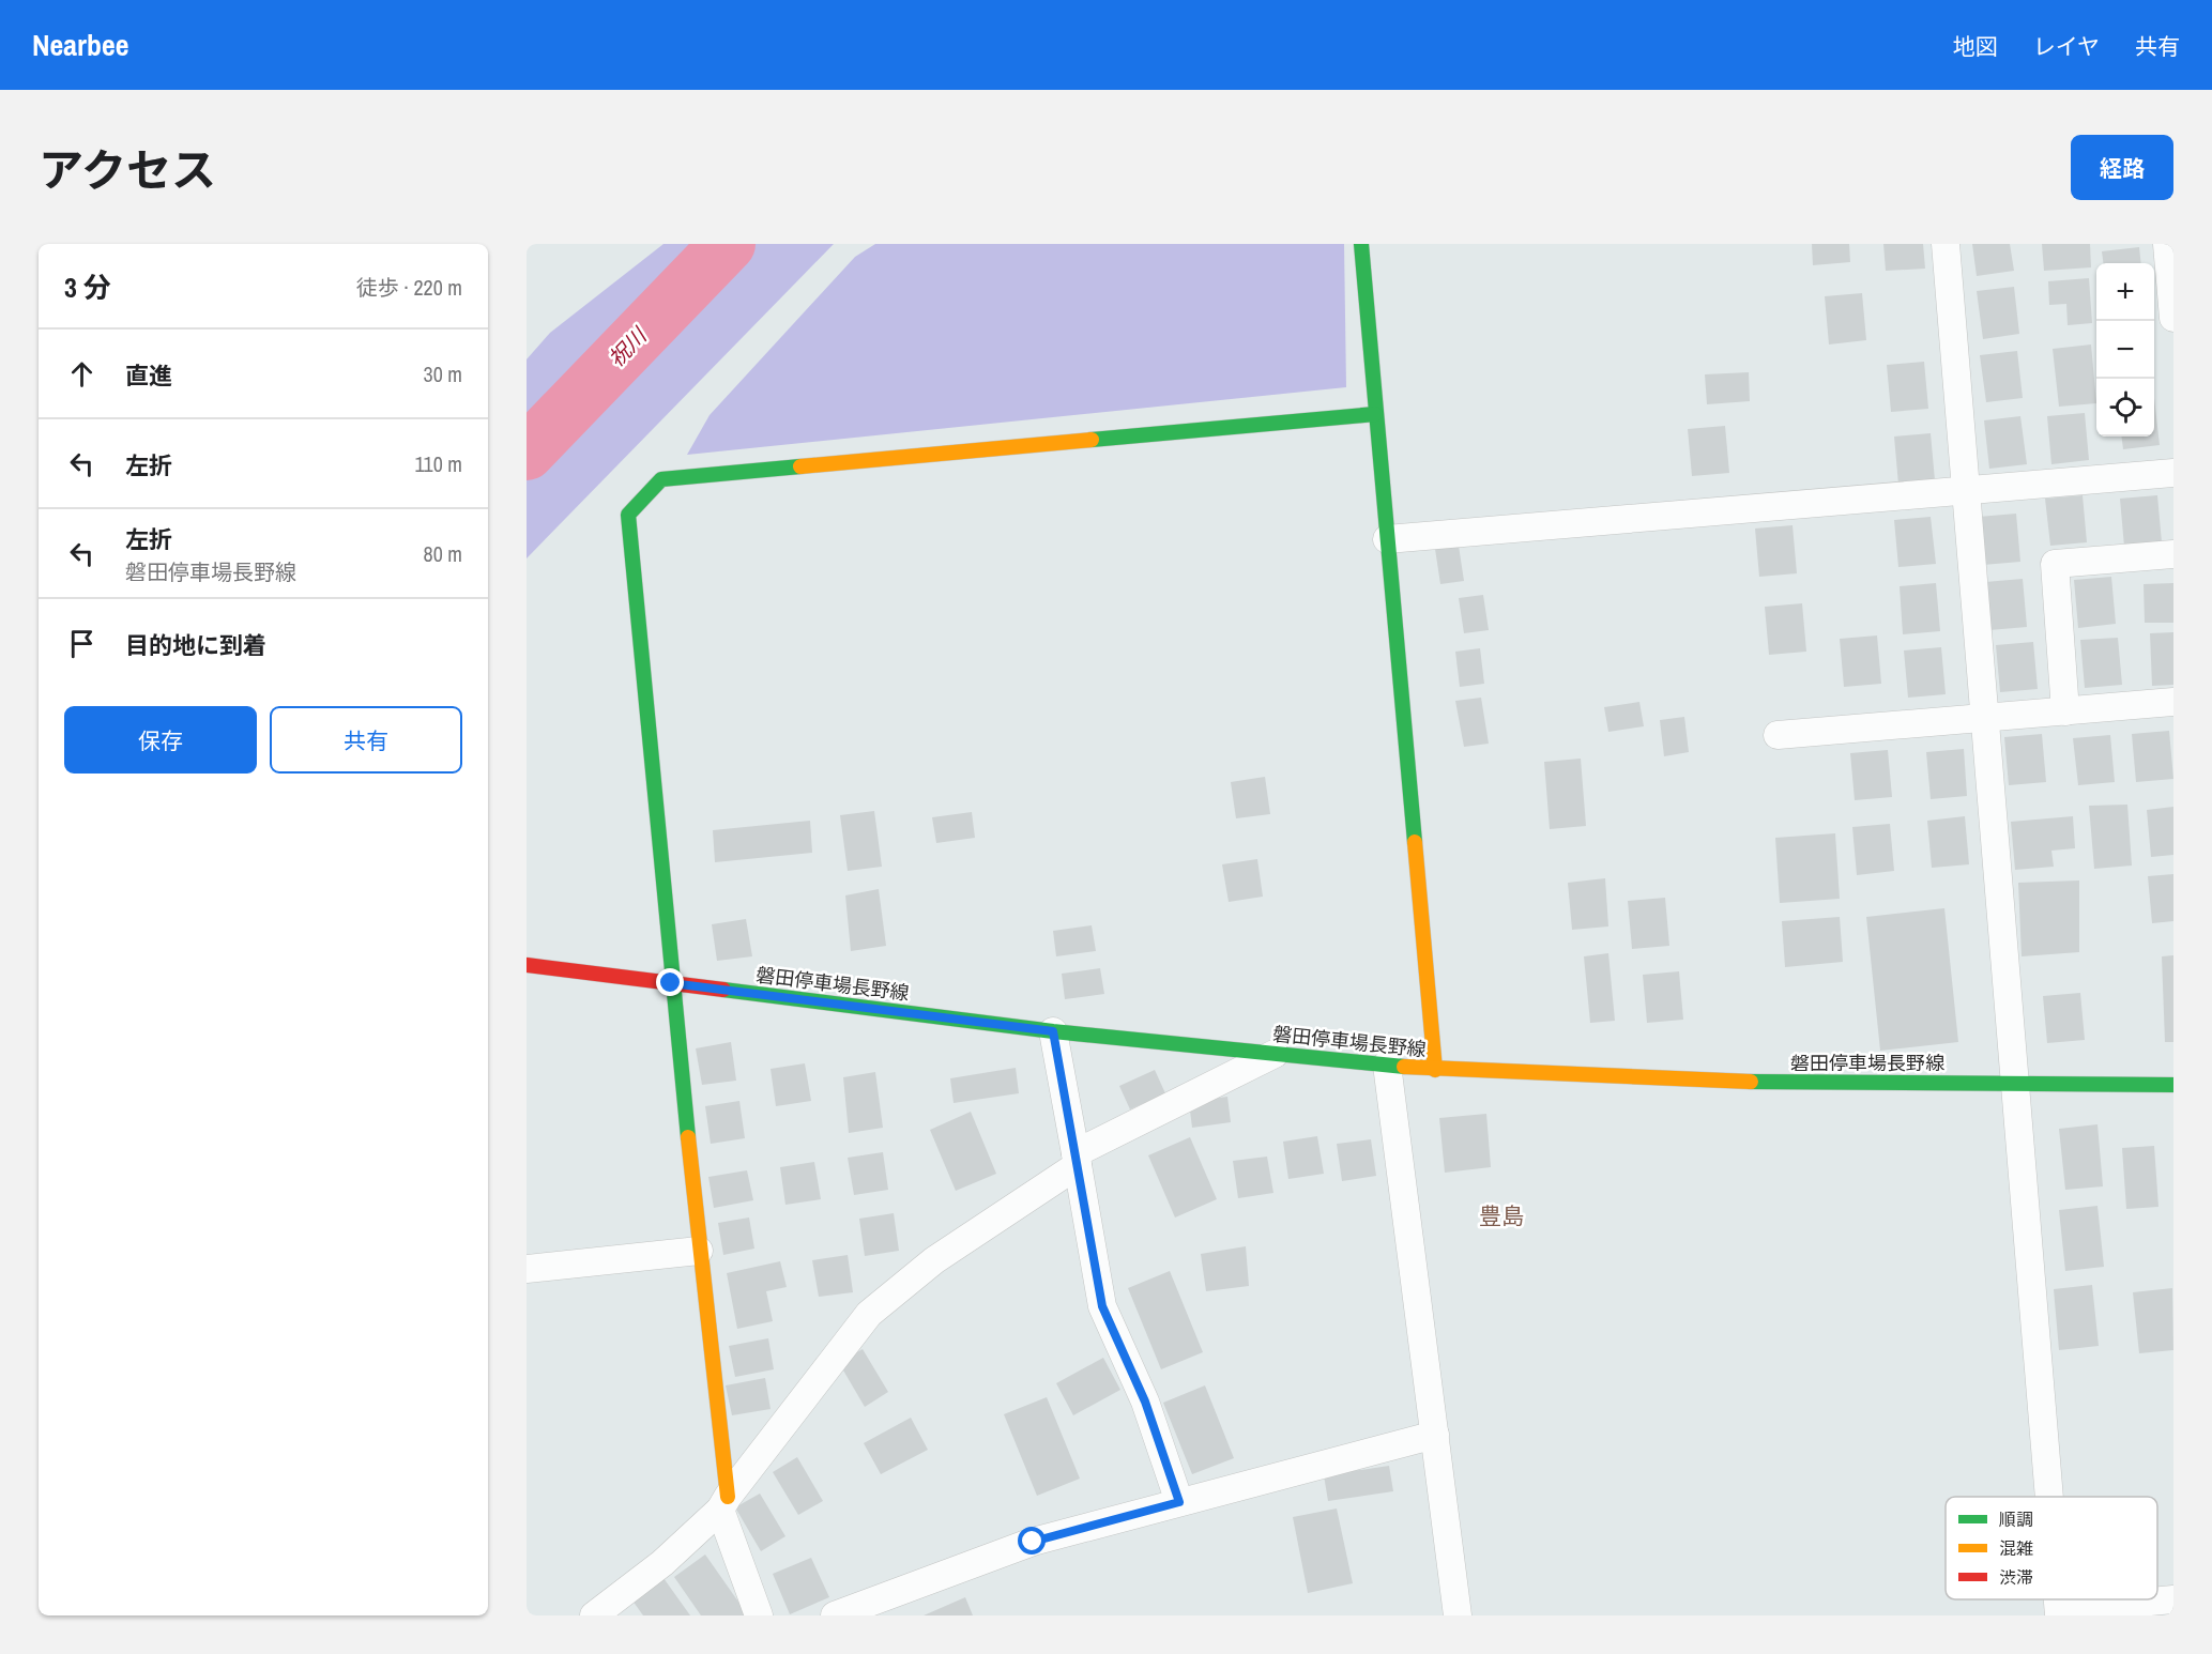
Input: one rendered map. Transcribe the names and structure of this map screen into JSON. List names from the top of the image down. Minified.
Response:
{"streets":{"street":["磐田停車場長野線"]},"districts":["豊島"],"water":["祝川"],"legend":["順調","混雑","渋滞"],"page":{"header":"Nearbee","nav":["地図","レイヤ","共有"],"title":"アクセス","buttons":["経路",["保存","共有"]],"heading":["3 分","徒歩 · 220 m"],"map_buttons":["+","−"],"list":[["直進","30 m"],["左折","110 m"],["左折","磐田停車場長野線","80 m"],"目的地に到着"]}}
